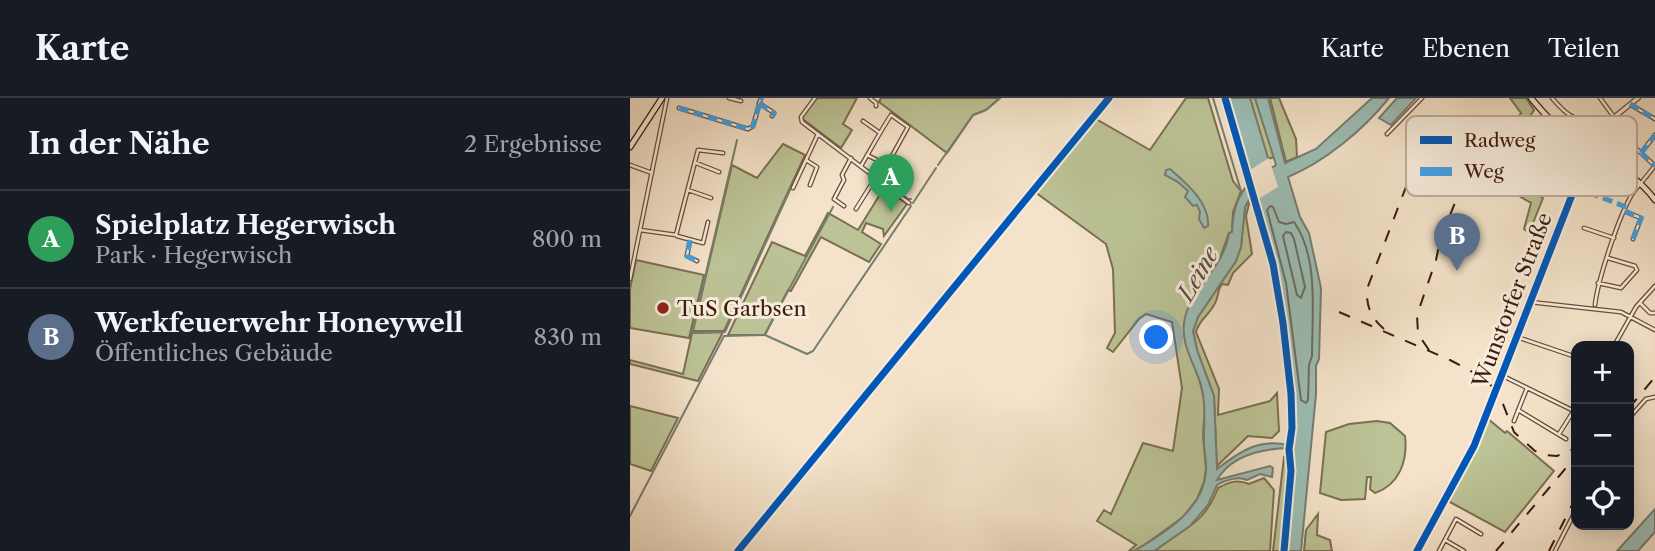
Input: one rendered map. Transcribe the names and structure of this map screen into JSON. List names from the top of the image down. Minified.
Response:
{"streets":{"street":["Wunstorfer Straße"]},"water":["Leine"],"places":["TuS Garbsen"],"legend":["Radweg","Weg"],"page":{"header":"Karte","nav":["Karte","Ebenen","Teilen"],"heading":["In der Nähe","2 Ergebnisse"],"pins":["A","B"],"list":[{"mark":"A","name":"Spielplatz Hegerwisch","note":"Park · Hegerwisch","value":"800 m"},{"mark":"B","name":"Werkfeuerwehr Honeywell","note":"Öffentliches Gebäude","value":"830 m"}],"map_buttons":["+","−"]}}
